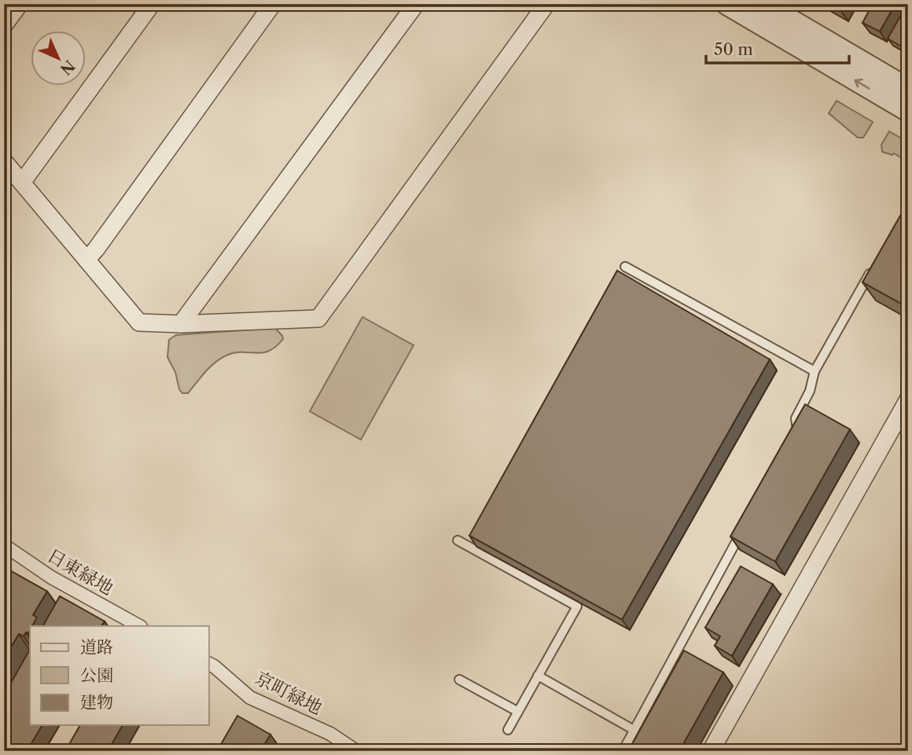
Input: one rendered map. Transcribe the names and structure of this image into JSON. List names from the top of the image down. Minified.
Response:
{"streets":{"street":["日東緑地","京町緑地"]},"legend":["道路","公園","建物"],"scale_bar":"50 m","north":"bottom right"}
